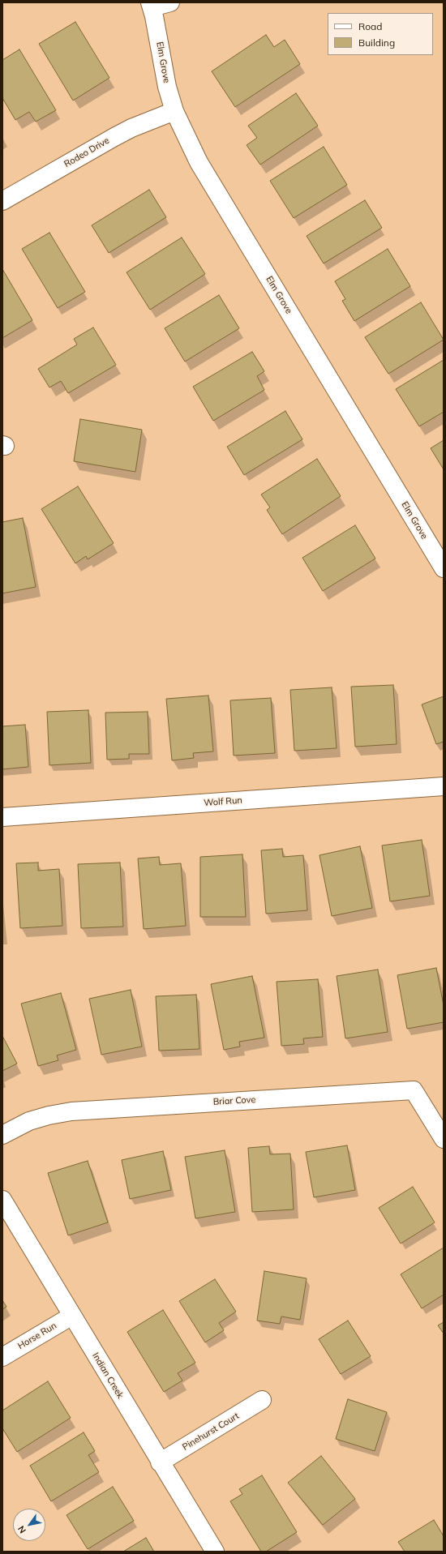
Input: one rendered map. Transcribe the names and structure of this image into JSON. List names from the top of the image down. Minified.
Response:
{"streets":{"street":["Elm Grove","Rodeo Drive","Wolf Run","Briar Cove","Horse Run","Indian Creek","Pinehurst Court"]},"crossings":[["Elm Grove","Rodeo Drive"],["Horse Run","Indian Creek"],["Indian Creek","Pinehurst Court"]],"legend":["Road","Building"],"north":"bottom left"}
